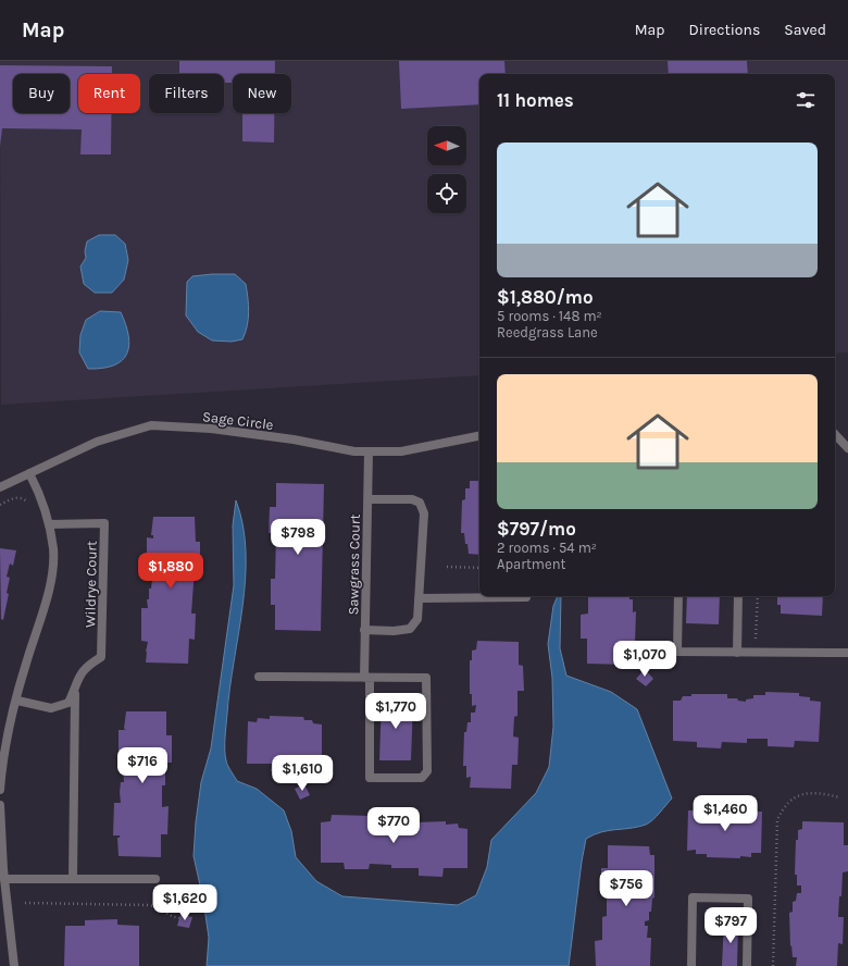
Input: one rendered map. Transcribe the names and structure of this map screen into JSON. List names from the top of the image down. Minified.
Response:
{"streets":{"street":["Sage Circle","Sawgrass Court","Wildrye Court"]},"crossings":[["Sage Circle","Sawgrass Court"]],"north":"left","page":{"header":"Map","nav":["Map","Directions","Saved"],"chip":["Buy","Rent","Filters","New"],"heading":"11 homes","list":[{"name":"$1,880/mo","note":"5 rooms · 148 m² · Reedgrass Lane"},{"name":"$797/mo","note":"2 rooms · 54 m² · Apartment"}],"price":["$798","$1,880","$1,070","$1,770","$716","$1,610","$1,460","$770","$756","$1,620","$797"]}}
